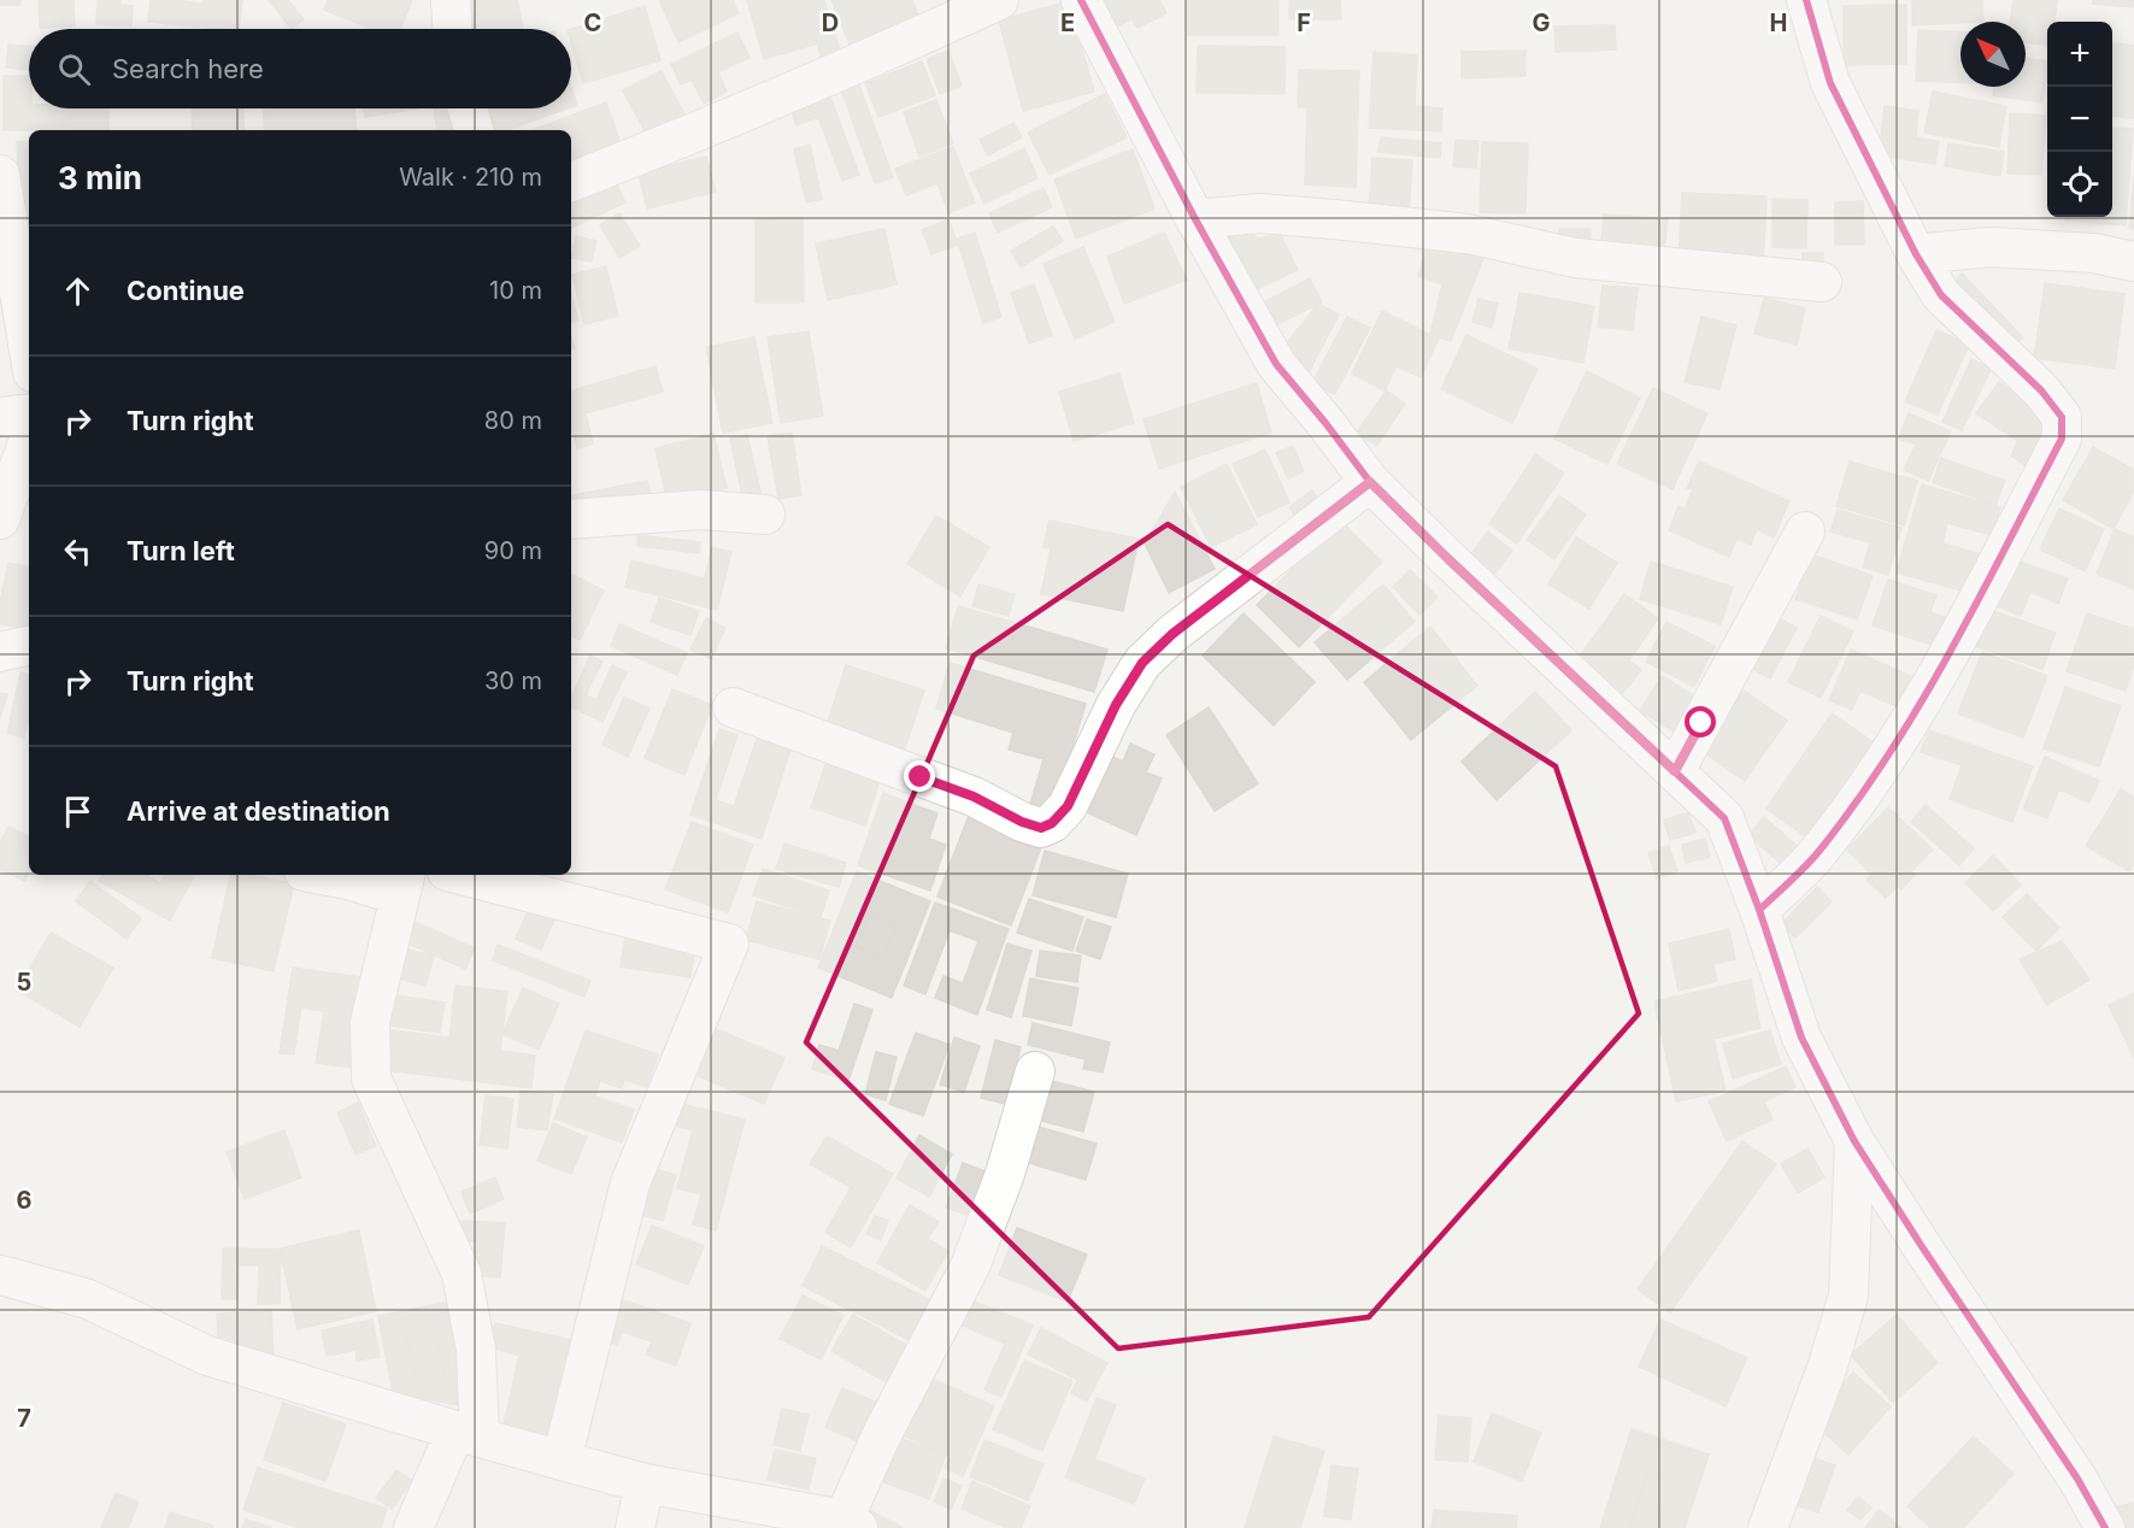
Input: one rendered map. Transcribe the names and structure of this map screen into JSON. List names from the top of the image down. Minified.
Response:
{"north":"top left","page":{"map_buttons":["+","−"],"search":"Search here","heading":["3 min","Walk · 210 m"],"list":[["Continue","10 m"],["Turn right","80 m"],["Turn left","90 m"],["Turn right","30 m"],"Arrive at destination"]},"grid":{"columns":["C","D","E","F","G","H"],"rows":["5","6","7"]}}
